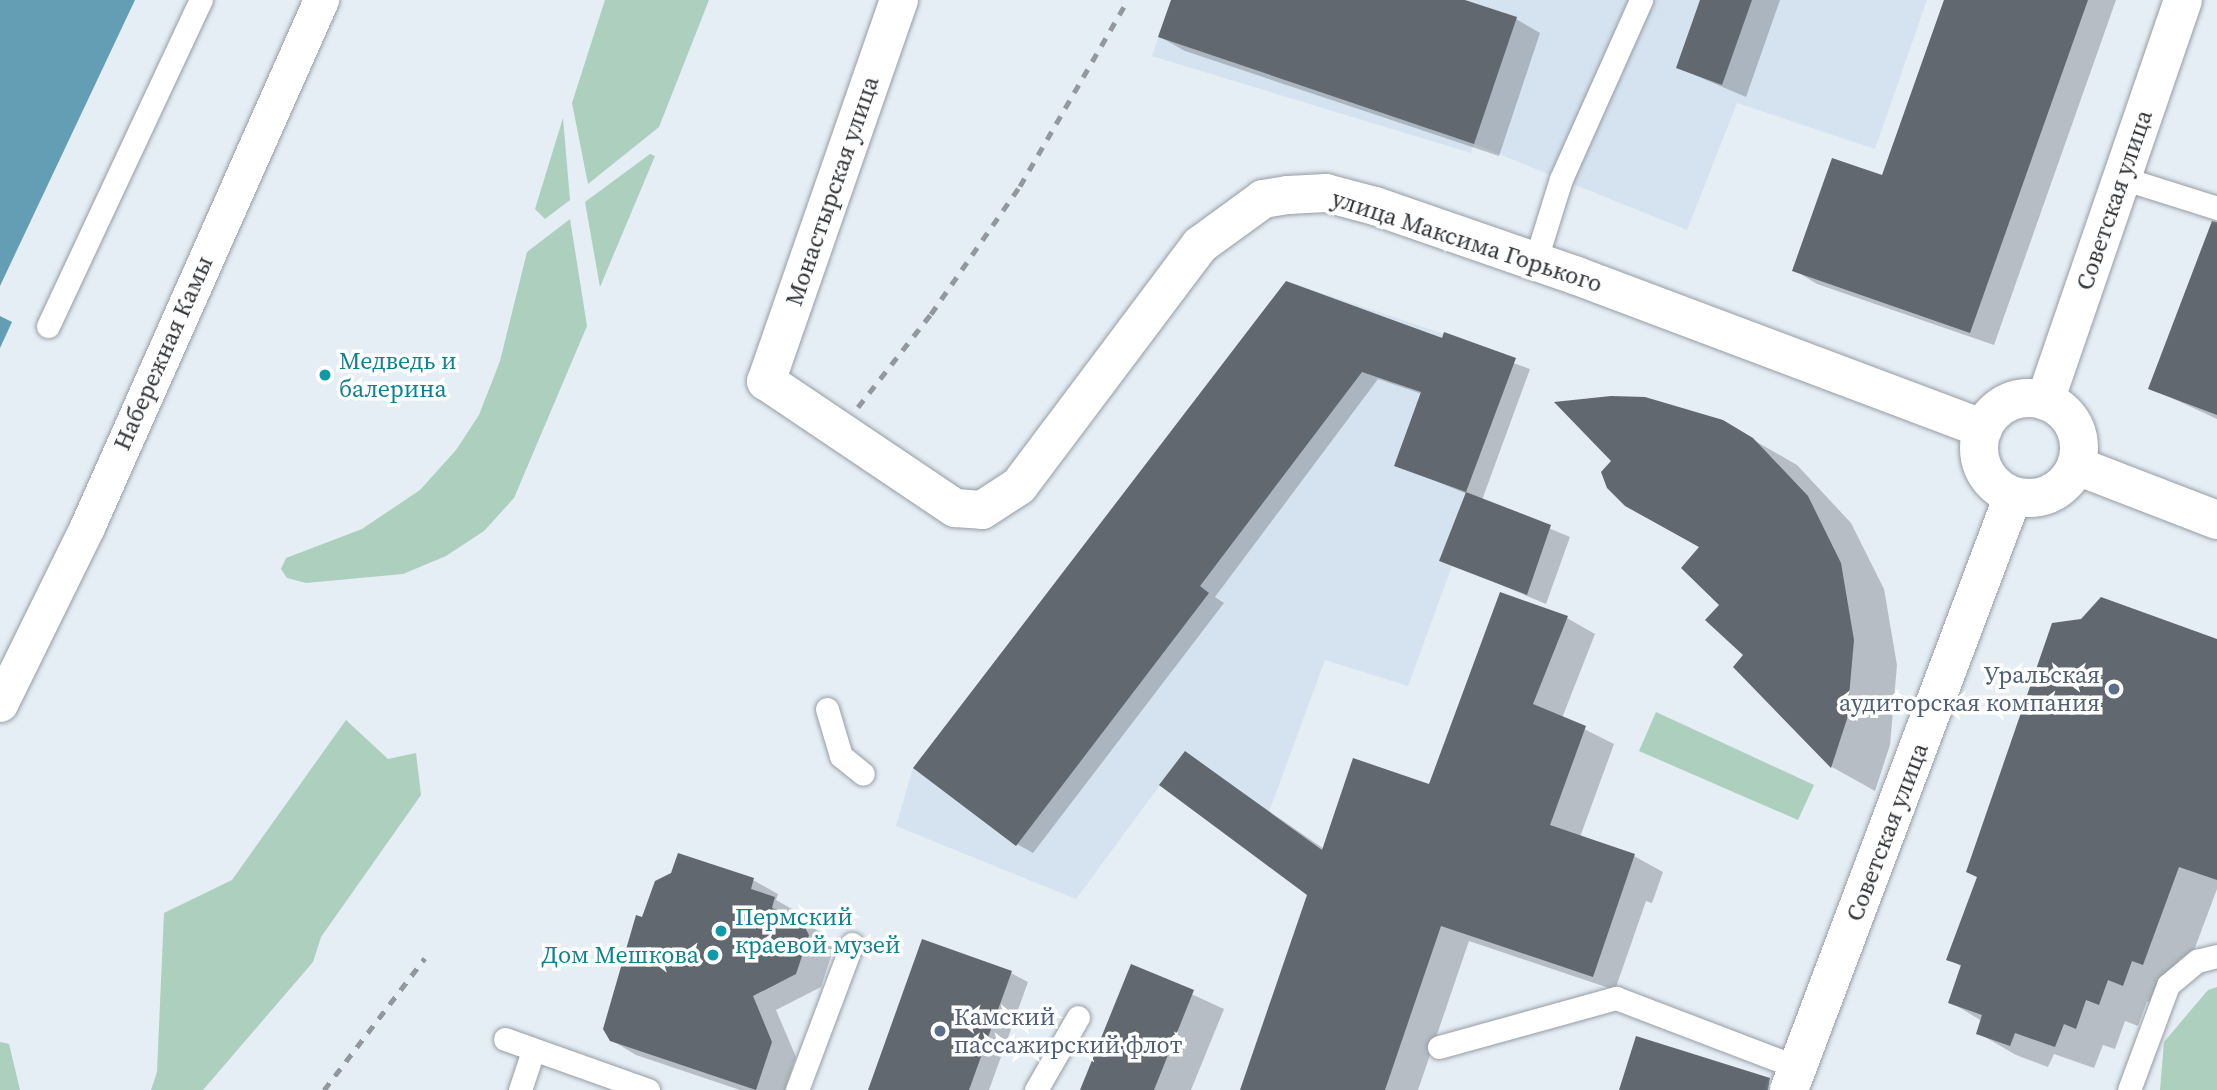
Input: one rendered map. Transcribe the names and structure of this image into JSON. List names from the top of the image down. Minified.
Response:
{"streets":{"street":["Монастырская улица","Советская улица","улица Максима Горького","Набережная Камы"]},"crossings":[["Монастырская улица","улица Максима Горького"],["Советская улица","улица Максима Горького"]],"places":["Медведь и балерина","Уральская аудиторская компания","Пермский краевой музей","Дом Мешкова","Камский пассажирский флот"]}
